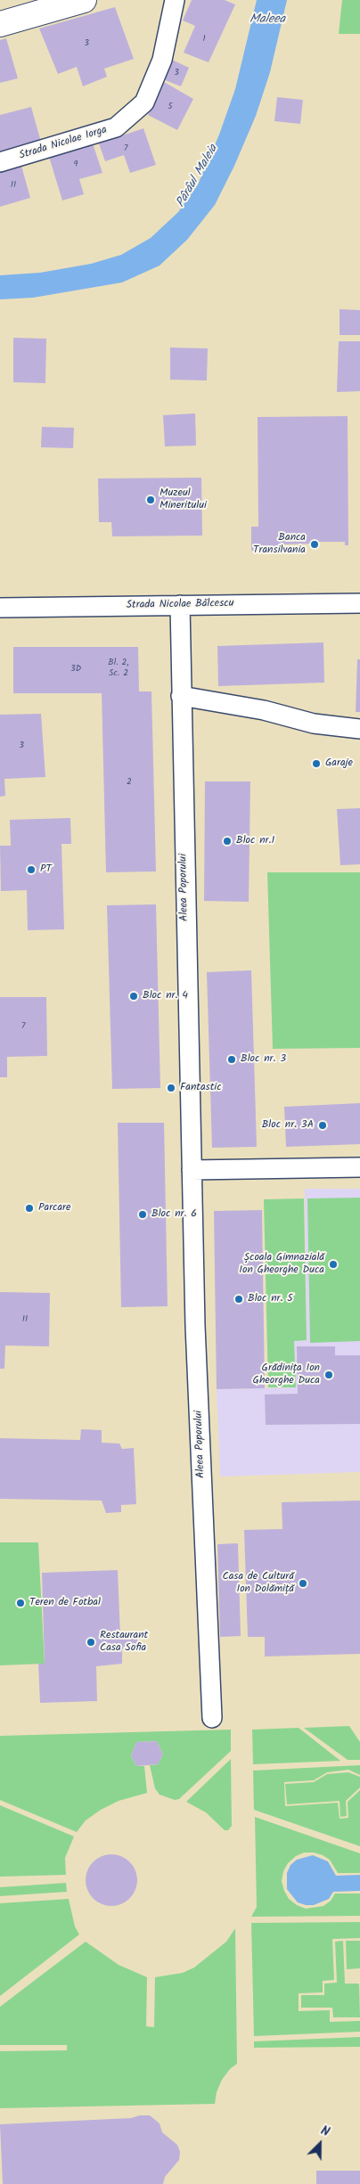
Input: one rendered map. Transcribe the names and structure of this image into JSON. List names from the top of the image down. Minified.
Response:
{"streets":{"street":["Strada Nicolae Iorga","Strada Nicolae Bălcescu","Aleea Poporului"]},"crossings":[["Strada Nicolae Bălcescu","Aleea Poporului"]],"water":["Maleea","Pârâul Maleia"],"places":["Muzeul Mineritului","Banca Transilvania","Garaje","Bloc nr.1","PT","Bloc nr. 4","Bloc nr. 3","Fantastic","Bloc nr. 3A","Parcare","Bloc nr. 6","Școala Gimnazială Ion Gheorghe Duca","Bloc nr. 5","Grădinița Ion Gheorghe Duca","Casa de Cultură Ion Dolămiță","Teren de Fotbal","Restaurant Casa Sofia"],"house_numbers":["1","3","3","5","7","9","11","Bl. 2, Sc. 2","3D","3","2","7","11"],"north":"top right"}
